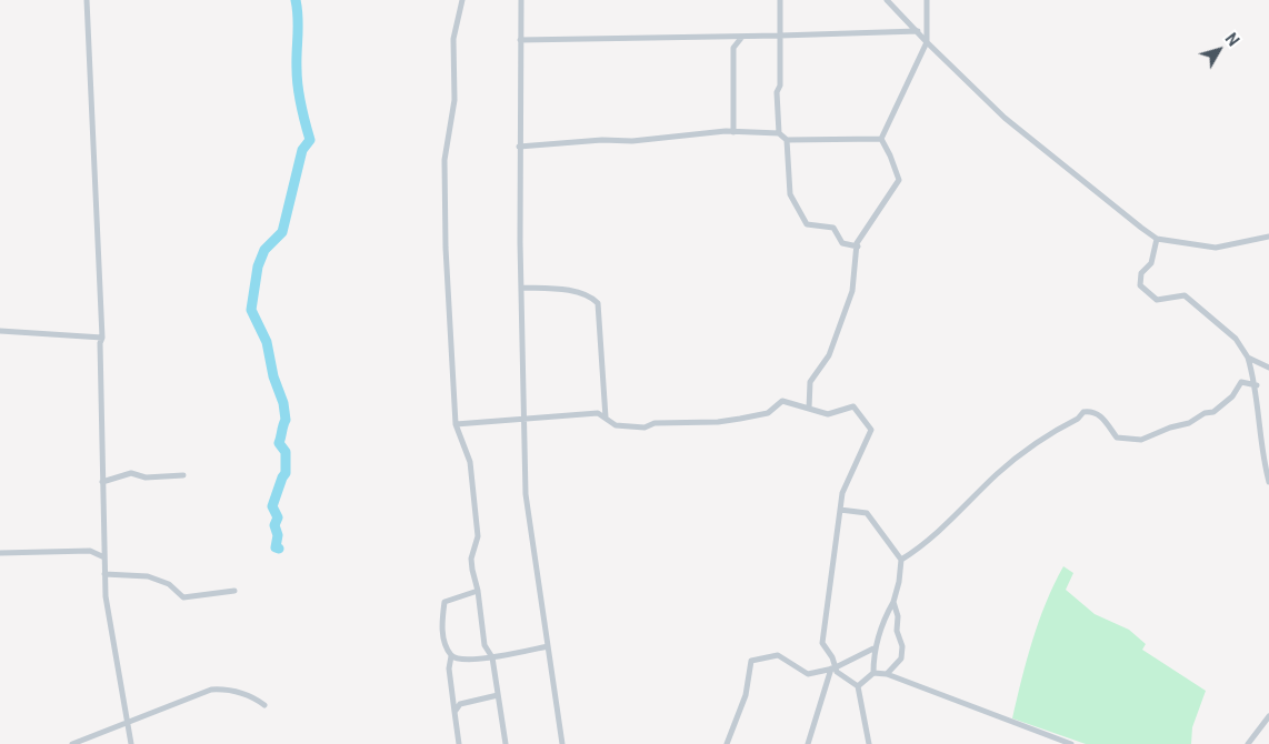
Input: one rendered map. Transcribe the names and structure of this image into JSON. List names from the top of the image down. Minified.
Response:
{"north":"top right"}
